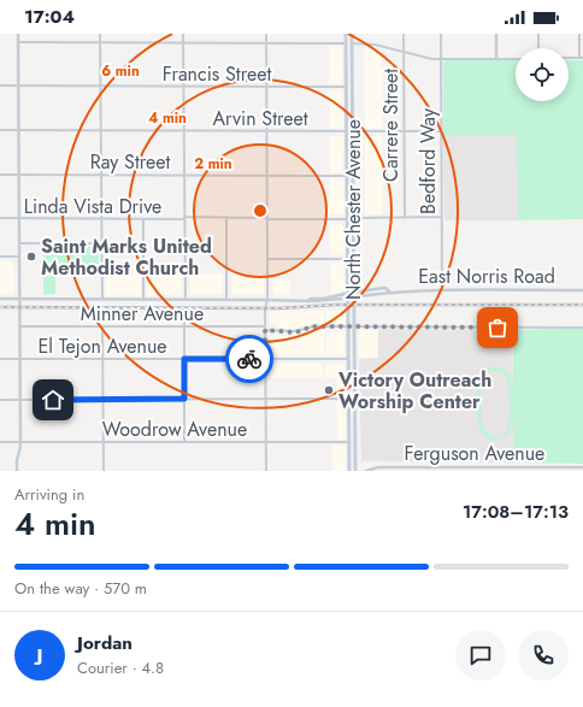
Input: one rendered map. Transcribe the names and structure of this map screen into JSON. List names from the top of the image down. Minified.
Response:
{"streets":{"main road":["North Chester Avenue"],"street":["Francis Street","Arvin Street","Carrere Street","Ray Street","Bedford Way","Linda Vista Drive","East Norris Road","Minner Avenue","El Tejon Avenue","Woodrow Avenue","Ferguson Avenue"]},"crossings":[["Francis Street","North Chester Avenue"],["Arvin Street","Carrere Street"],["Arvin Street","Bedford Way"],["Arvin Street","North Chester Avenue"],["Ray Street","North Chester Avenue"],["Bedford Way","East Norris Road"],["Linda Vista Drive","North Chester Avenue"],["North Chester Avenue","East Norris Road"],["North Chester Avenue","Minner Avenue"],["North Chester Avenue","El Tejon Avenue"],["North Chester Avenue","Woodrow Avenue"]],"places":["Saint Marks United Methodist Church","Victory Outreach Worship Center"],"page":{"status":"17:04","heading":["4 min","Arriving in","17:08–17:13"],"panel":["Jordan","Courier · 4.8"],"bar":"On the way · 570 m","round":"J"},"rings":["6 min","4 min","2 min"]}
